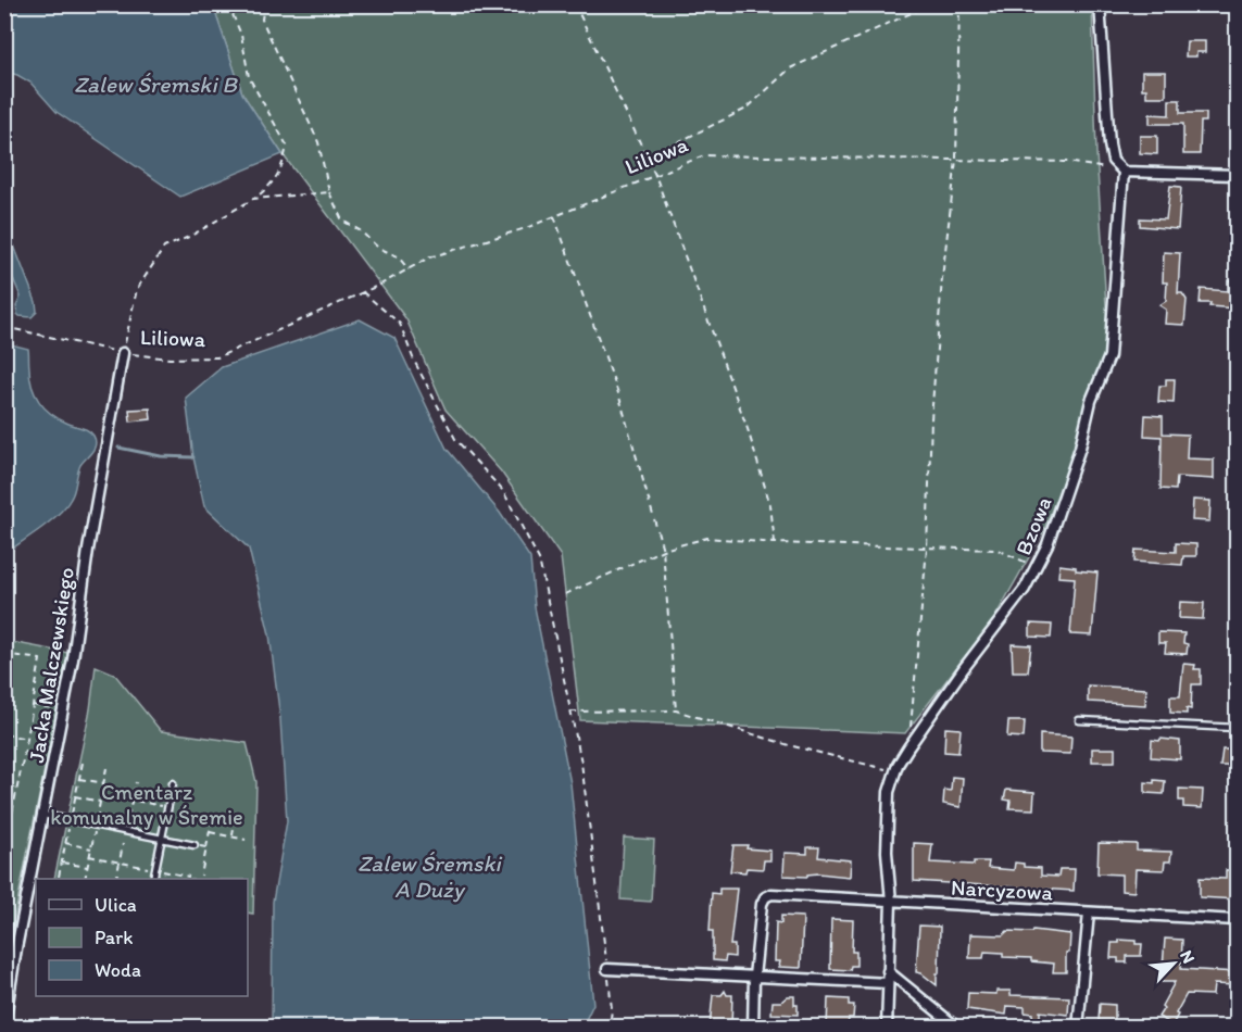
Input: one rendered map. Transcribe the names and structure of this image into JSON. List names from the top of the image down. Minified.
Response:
{"streets":{"street":["Bzowa","Jacka Malczewskiego","Narcyzowa"],"path":["Liliowa"]},"crossings":[["Liliowa","Bzowa"],["Liliowa","Jacka Malczewskiego"],["Bzowa","Narcyzowa"]],"water":["Zalew Śremski B","Zalew Śremski A Duży"],"parks":["Cmentarz komunalny w Śremie"],"legend":["Ulica","Park","Woda"],"north":"top right"}
